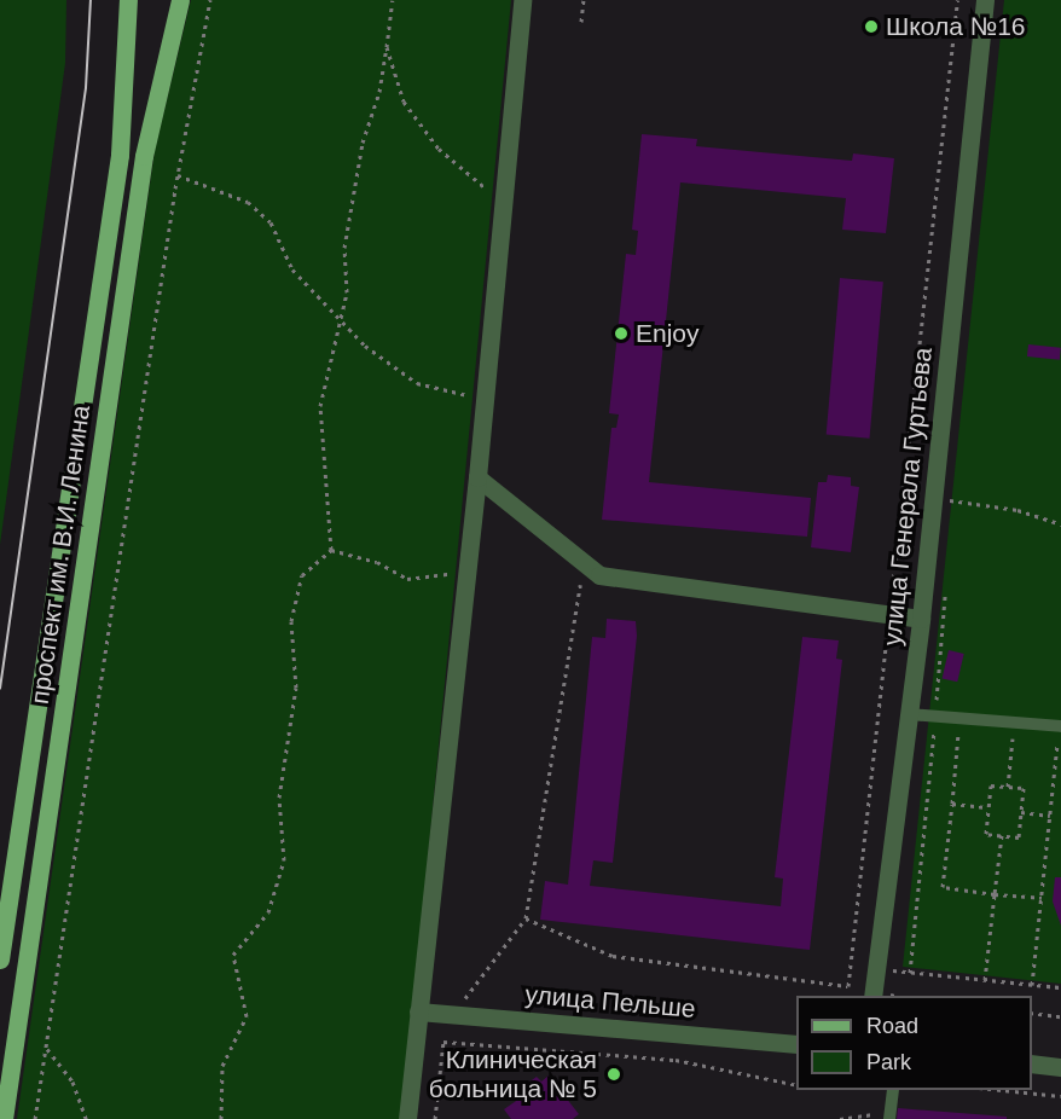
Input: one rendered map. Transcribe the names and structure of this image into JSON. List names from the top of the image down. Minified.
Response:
{"streets":{"main road":["проспект им. В.И. Ленина"],"street":["улица Генерала Гуртьева","улица Пельше"]},"places":["Школа №16","Enjoy","Клиническая больница № 5"],"legend":["Road","Park"]}
